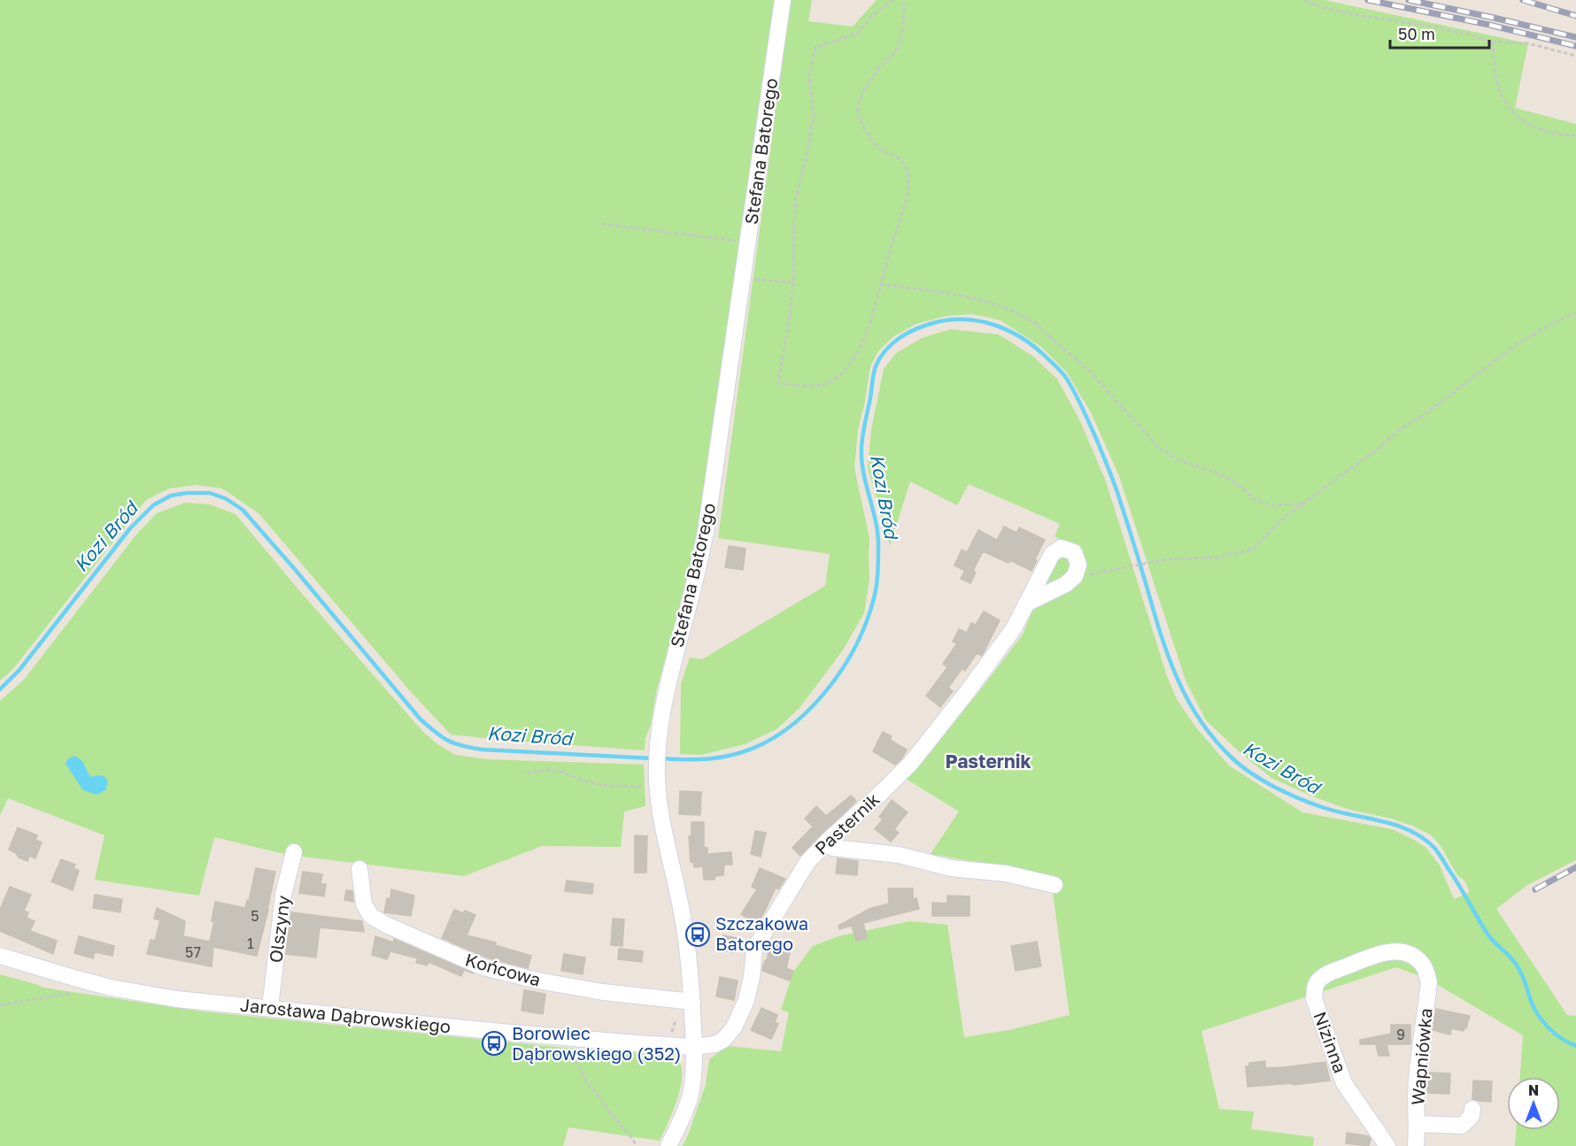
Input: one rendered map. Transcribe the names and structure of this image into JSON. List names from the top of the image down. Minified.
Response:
{"streets":{"street":["Stefana Batorego","Pasternik","Olszyny","Końcowa","Jarosława Dąbrowskiego","Nizinna","Wapniówka"]},"crossings":[["Stefana Batorego","Pasternik"],["Stefana Batorego","Końcowa"],["Stefana Batorego","Jarosława Dąbrowskiego"],["Pasternik","Jarosława Dąbrowskiego"],["Olszyny","Jarosława Dąbrowskiego"],["Nizinna","Wapniówka"]],"districts":["Pasternik"],"water":["Kozi Bród"],"places":{"bus stop":["Szczakowa Batorego","Borowiec Dąbrowskiego (352)"]},"house_numbers":["5","1","57","9"],"scale_bar":"50 m","north":"top"}
